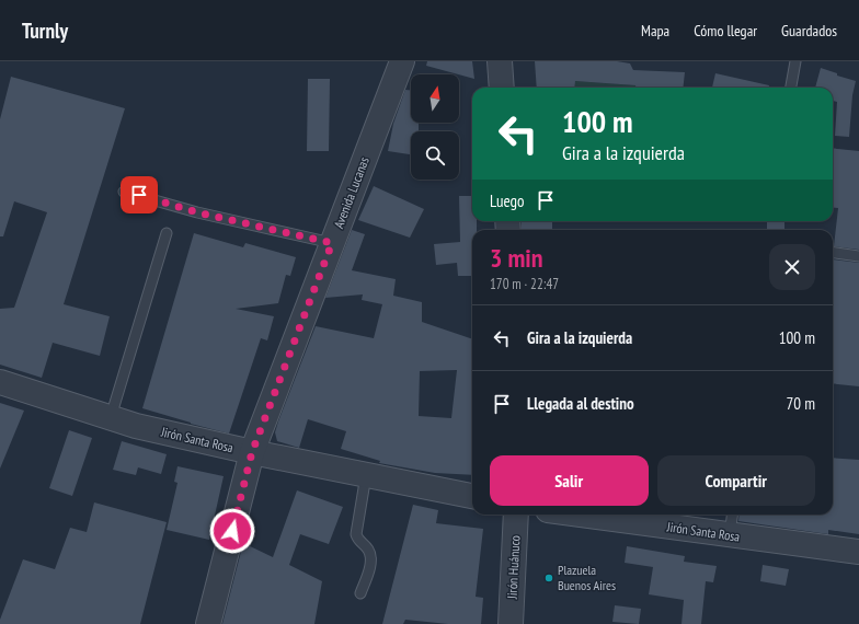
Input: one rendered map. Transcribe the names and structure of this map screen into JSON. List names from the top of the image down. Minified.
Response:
{"streets":{"street":["Avenida Lucanas","Jirón Santa Rosa","Jirón Huánuco"]},"crossings":[["Avenida Lucanas","Jirón Santa Rosa"]],"places":["Plazuela Buenos Aires"],"north":"top","page":{"header":"Turnly","nav":["Mapa","Cómo llegar","Guardados"],"turn":["100 m","Gira a la izquierda"],"then":"Luego","heading":["3 min","170 m · 22:47"],"list":[{"name":"Gira a la izquierda","value":"100 m"},{"name":"Llegada al destino","value":"70 m"}],"buttons":["Salir","Compartir"]}}
